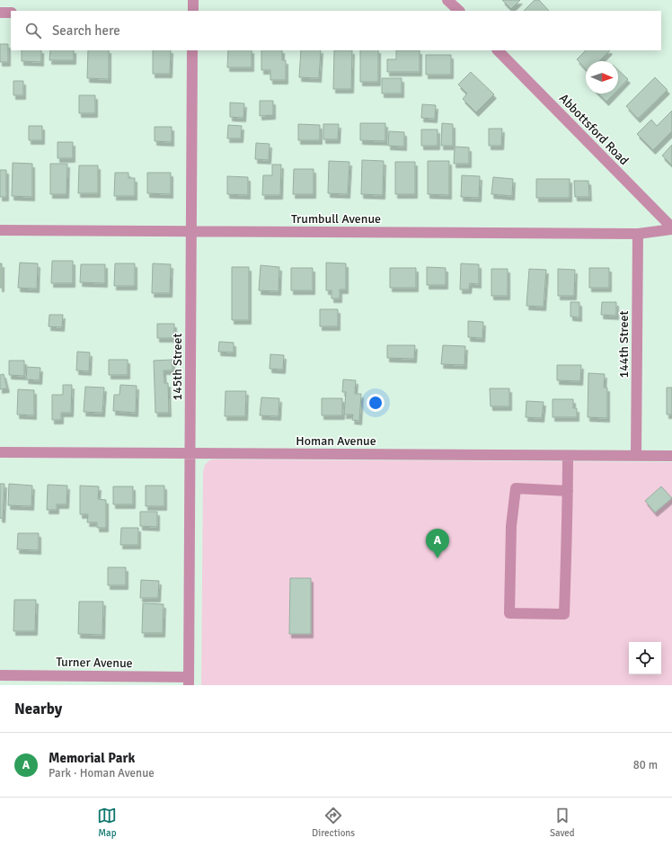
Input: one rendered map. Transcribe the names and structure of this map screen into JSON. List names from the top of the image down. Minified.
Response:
{"streets":{"street":["Abbottsford Road","Trumbull Avenue","144th Street","145th Street","Homan Avenue","Turner Avenue"]},"crossings":[["Abbottsford Road","Trumbull Avenue"],["Trumbull Avenue","144th Street"],["Trumbull Avenue","145th Street"],["144th Street","Homan Avenue"],["145th Street","Homan Avenue"],["145th Street","Turner Avenue"]],"north":"right","page":{"search":"Search here","pins":"A","heading":"Nearby","list":[{"mark":"A","name":"Memorial Park","note":"Park · Homan Avenue","value":"80 m"}],"nav":["Map","Directions","Saved"]}}
